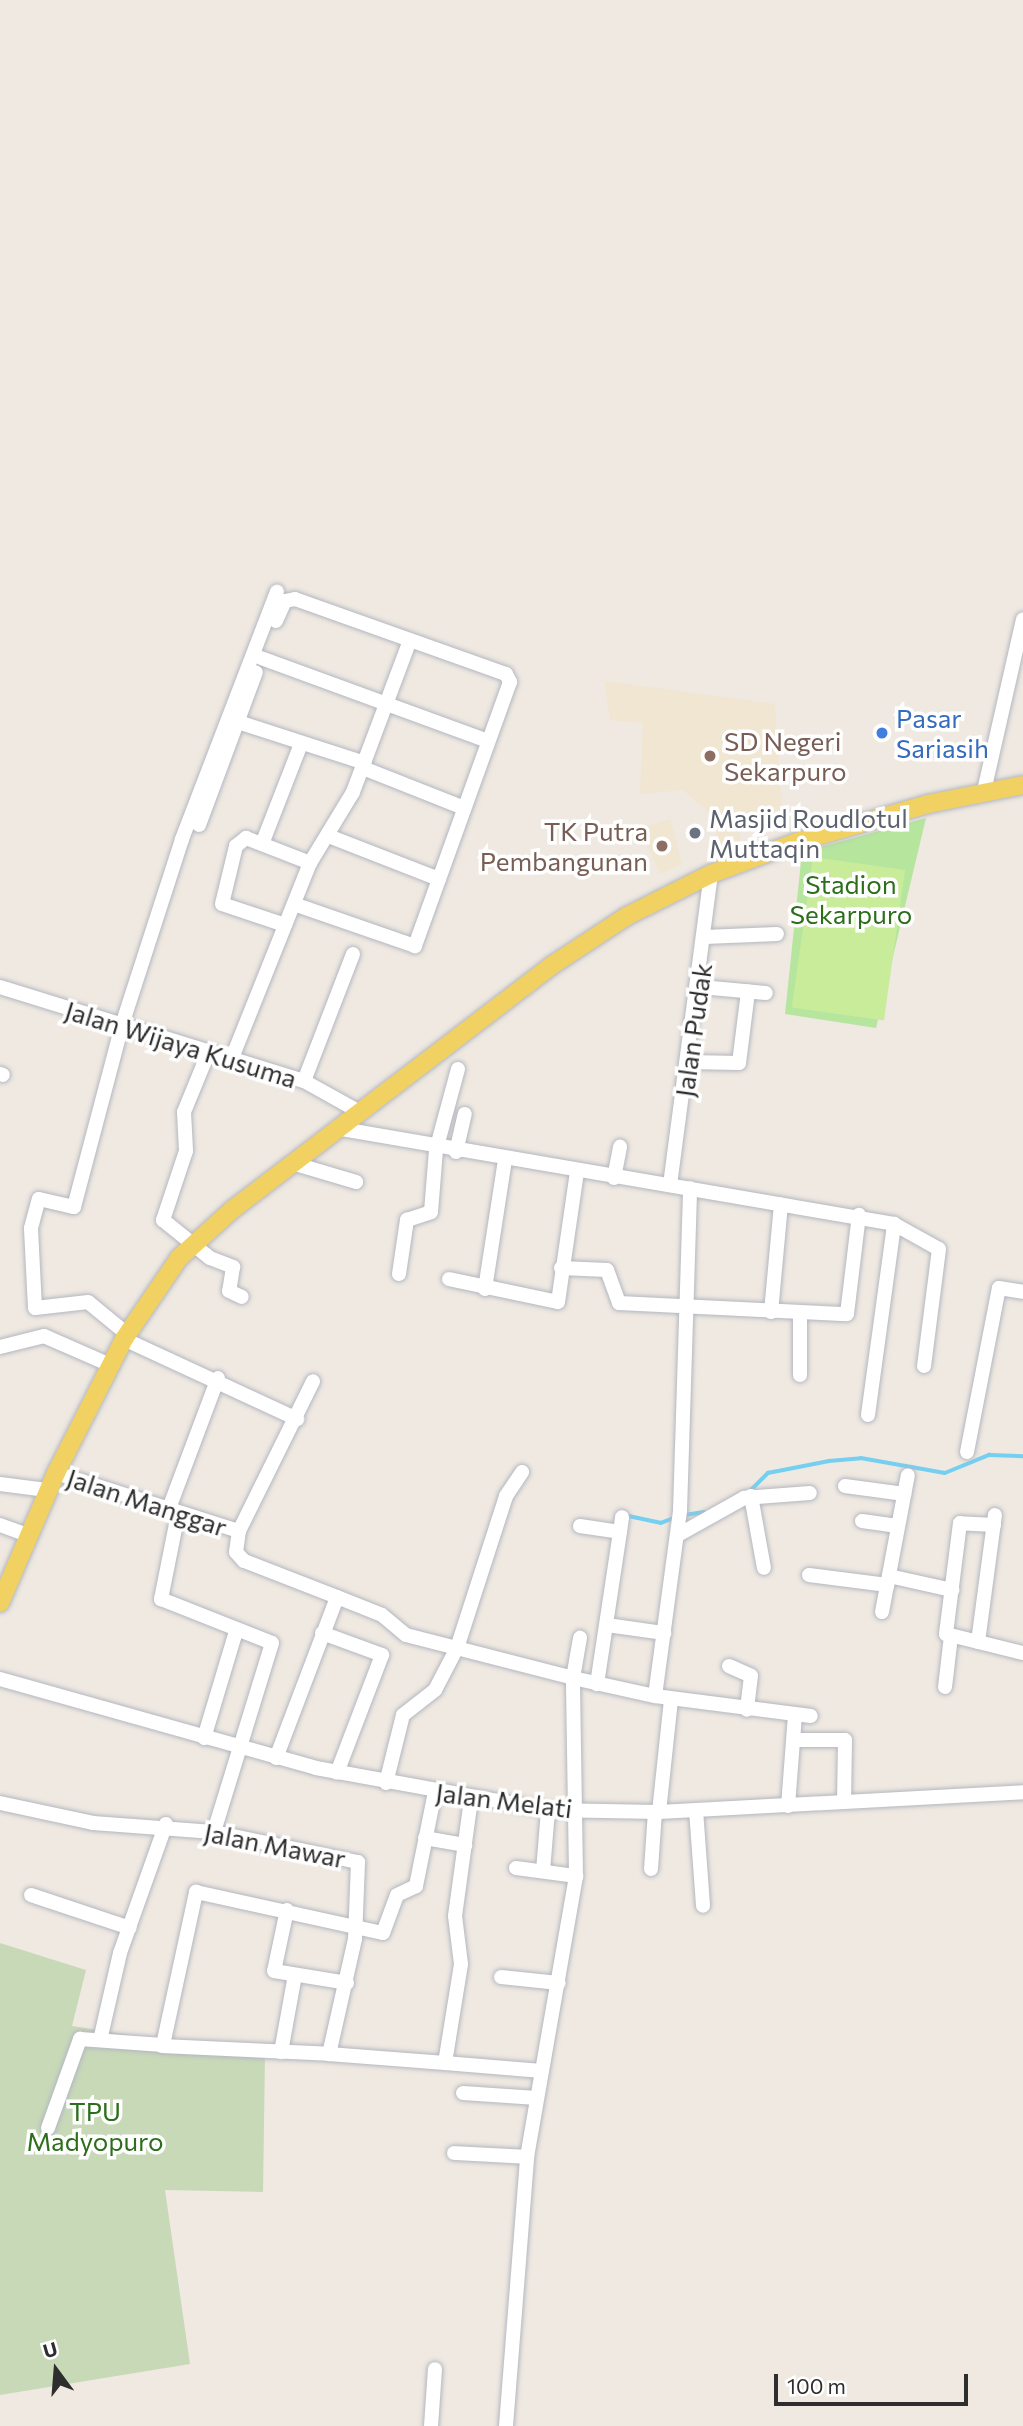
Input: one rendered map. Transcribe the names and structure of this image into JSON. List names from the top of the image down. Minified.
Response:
{"streets":{"street":["Jalan Pudak","Jalan Wijaya Kusuma","Jalan Manggar","Jalan Melati","Jalan Mawar"]},"parks":["Stadion Sekarpuro","TPU Madyopuro"],"places":["Pasar Sariasih","SD Negeri Sekarpuro","Masjid Roudlotul Muttaqin","TK Putra Pembangunan"],"scale_bar":"100 m","north":"top"}
